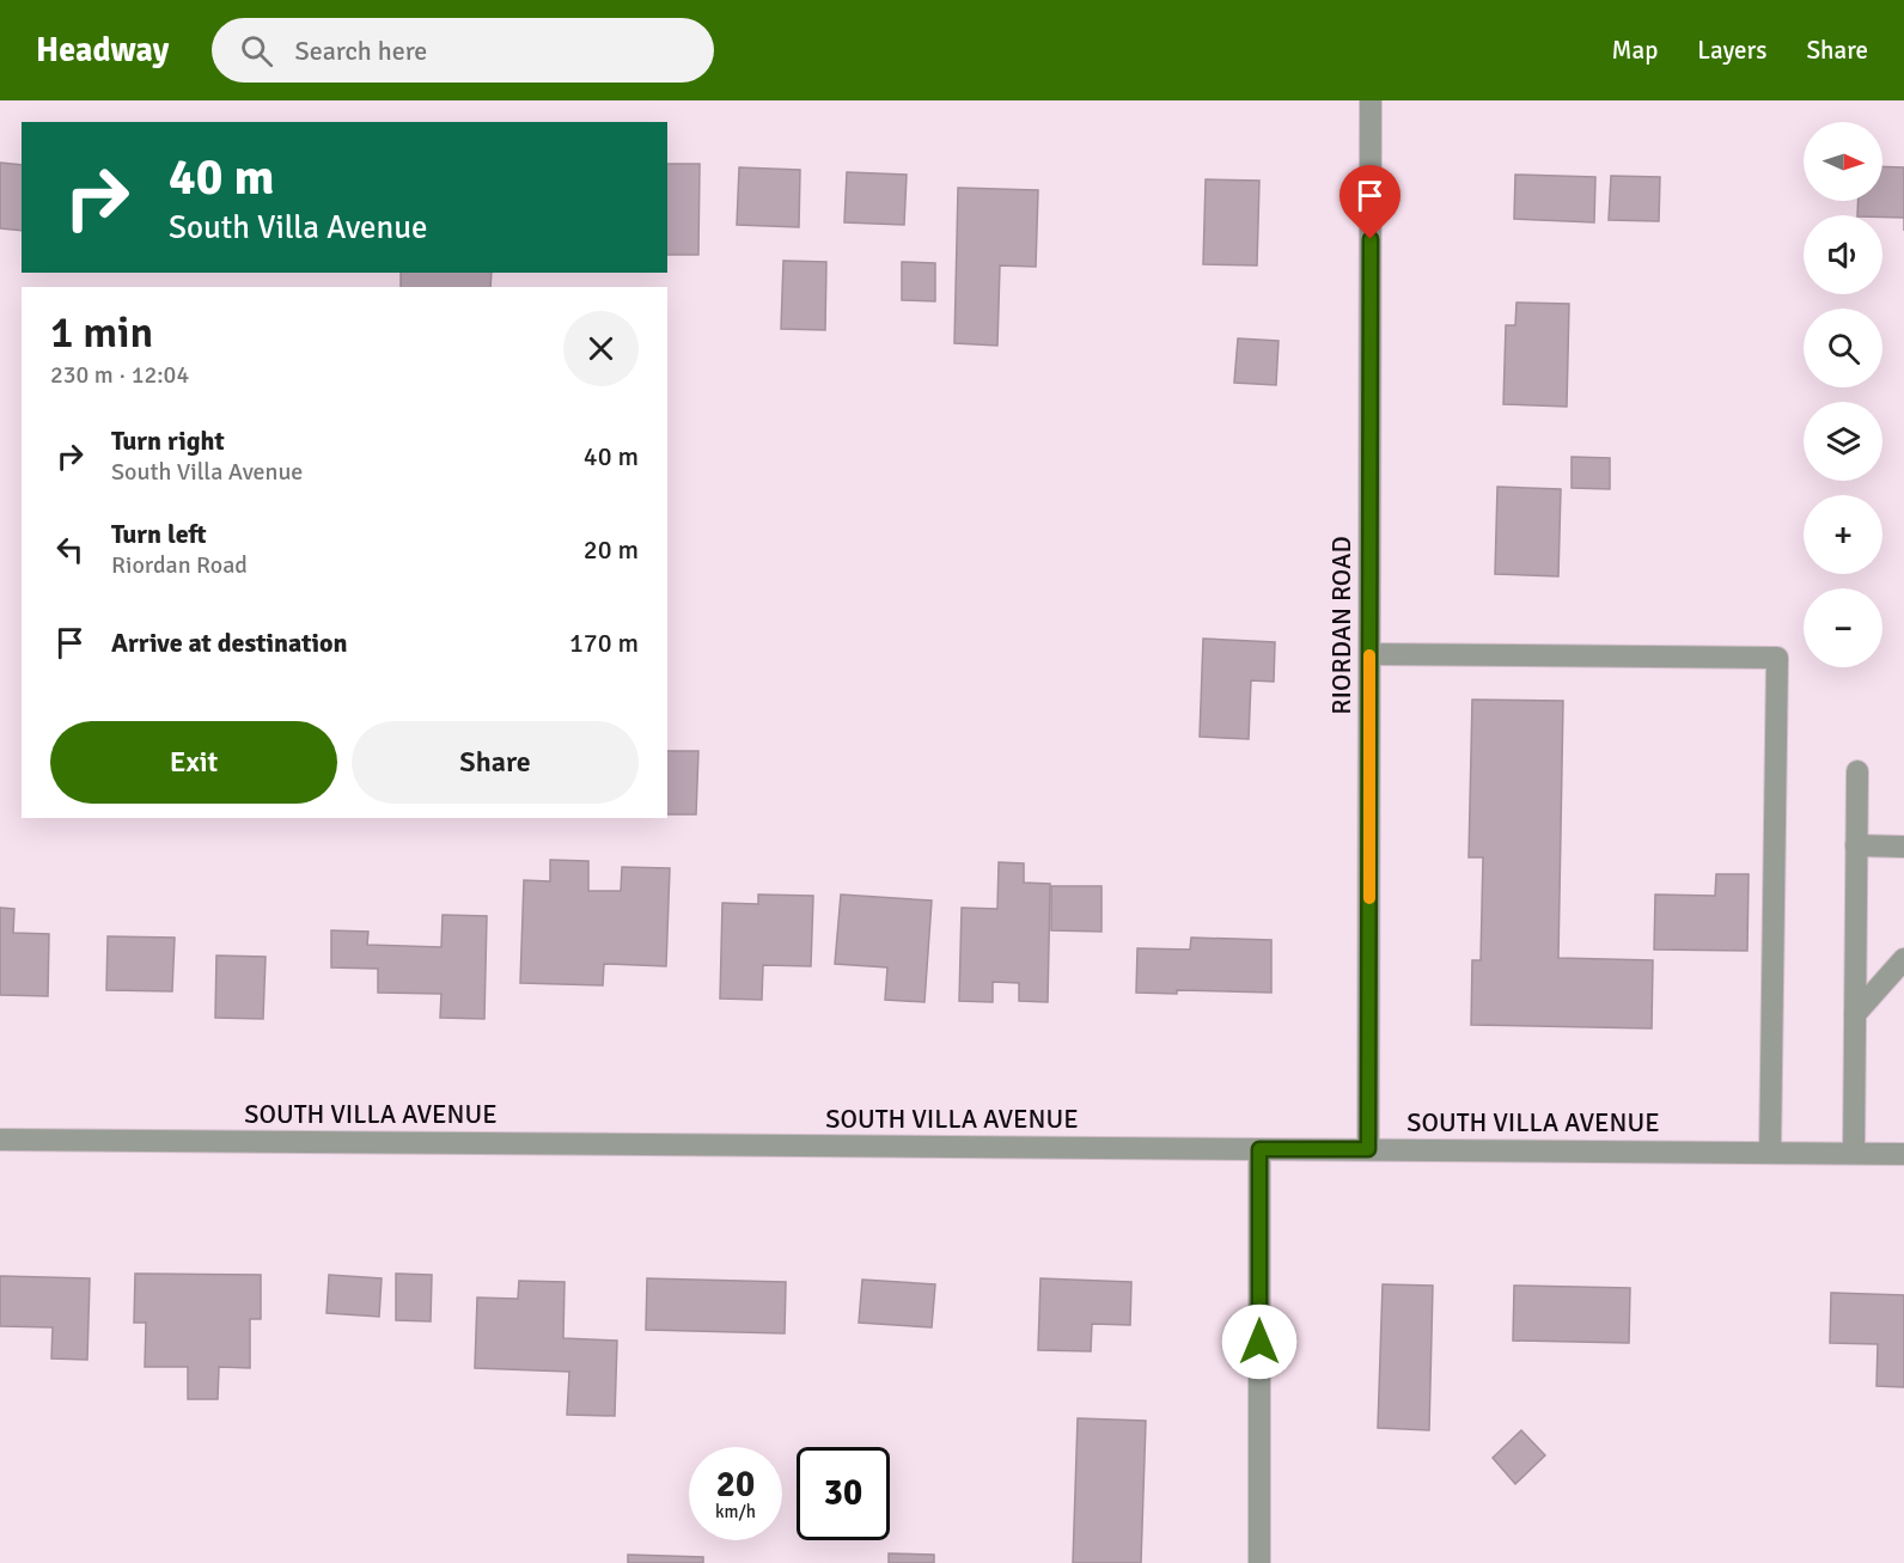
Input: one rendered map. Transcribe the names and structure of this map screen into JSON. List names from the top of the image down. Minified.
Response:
{"streets":{"street":["RIORDAN ROAD","SOUTH VILLA AVENUE"]},"crossings":[["RIORDAN ROAD","SOUTH VILLA AVENUE"]],"north":"right","page":{"header":"Headway","search":"Search here","nav":["Map","Layers","Share"],"map_buttons":["+","−"],"turn":["40 m","South Villa Avenue"],"heading":["1 min","230 m · 12:04"],"list":[{"name":"Turn right","note":"South Villa Avenue","value":"40 m"},{"name":"Turn left","note":"Riordan Road","value":"20 m"},{"name":"Arrive at destination","value":"170 m"}],"buttons":["Exit","Share"],"speed":"20 km/h","limit":"30"}}
